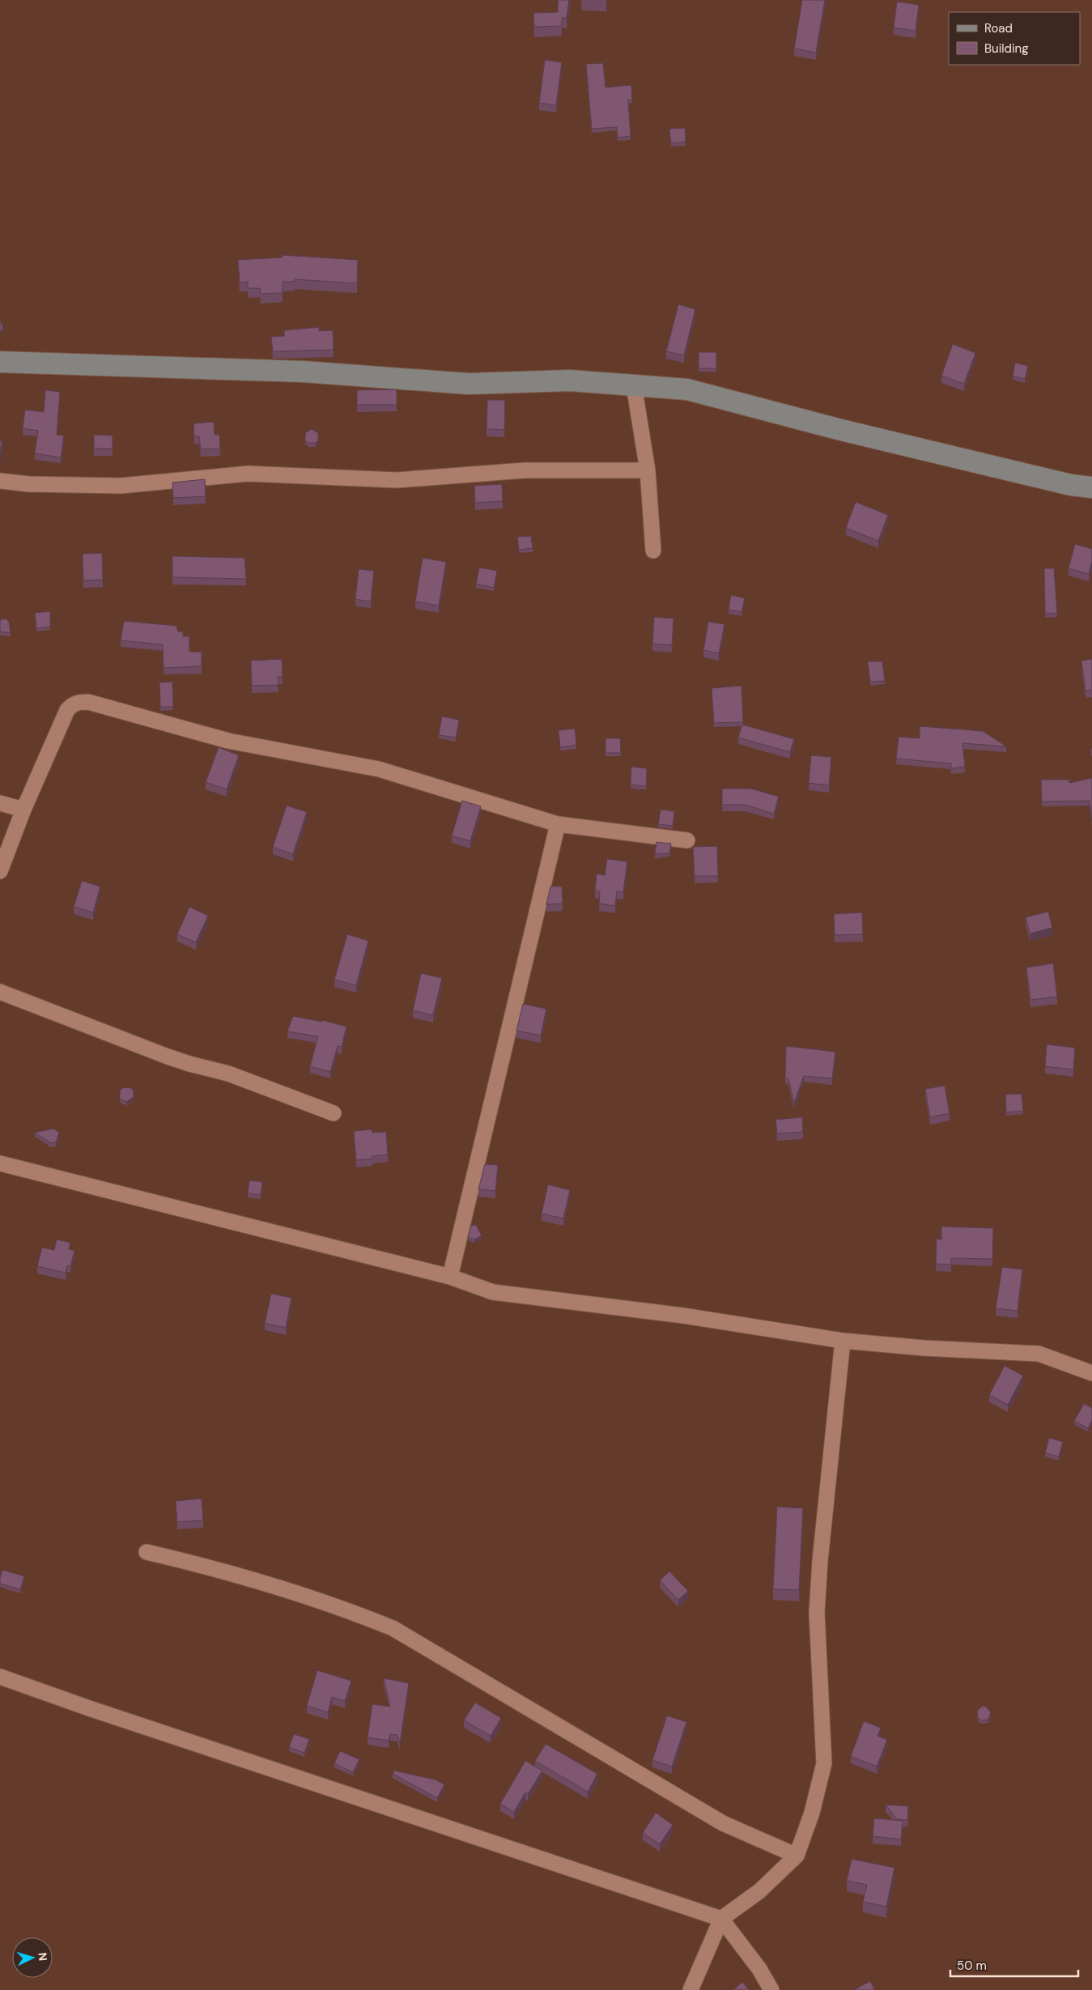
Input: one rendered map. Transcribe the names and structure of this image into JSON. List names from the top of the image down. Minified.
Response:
{"legend":["Road","Building"],"scale_bar":"50 m","north":"right"}
